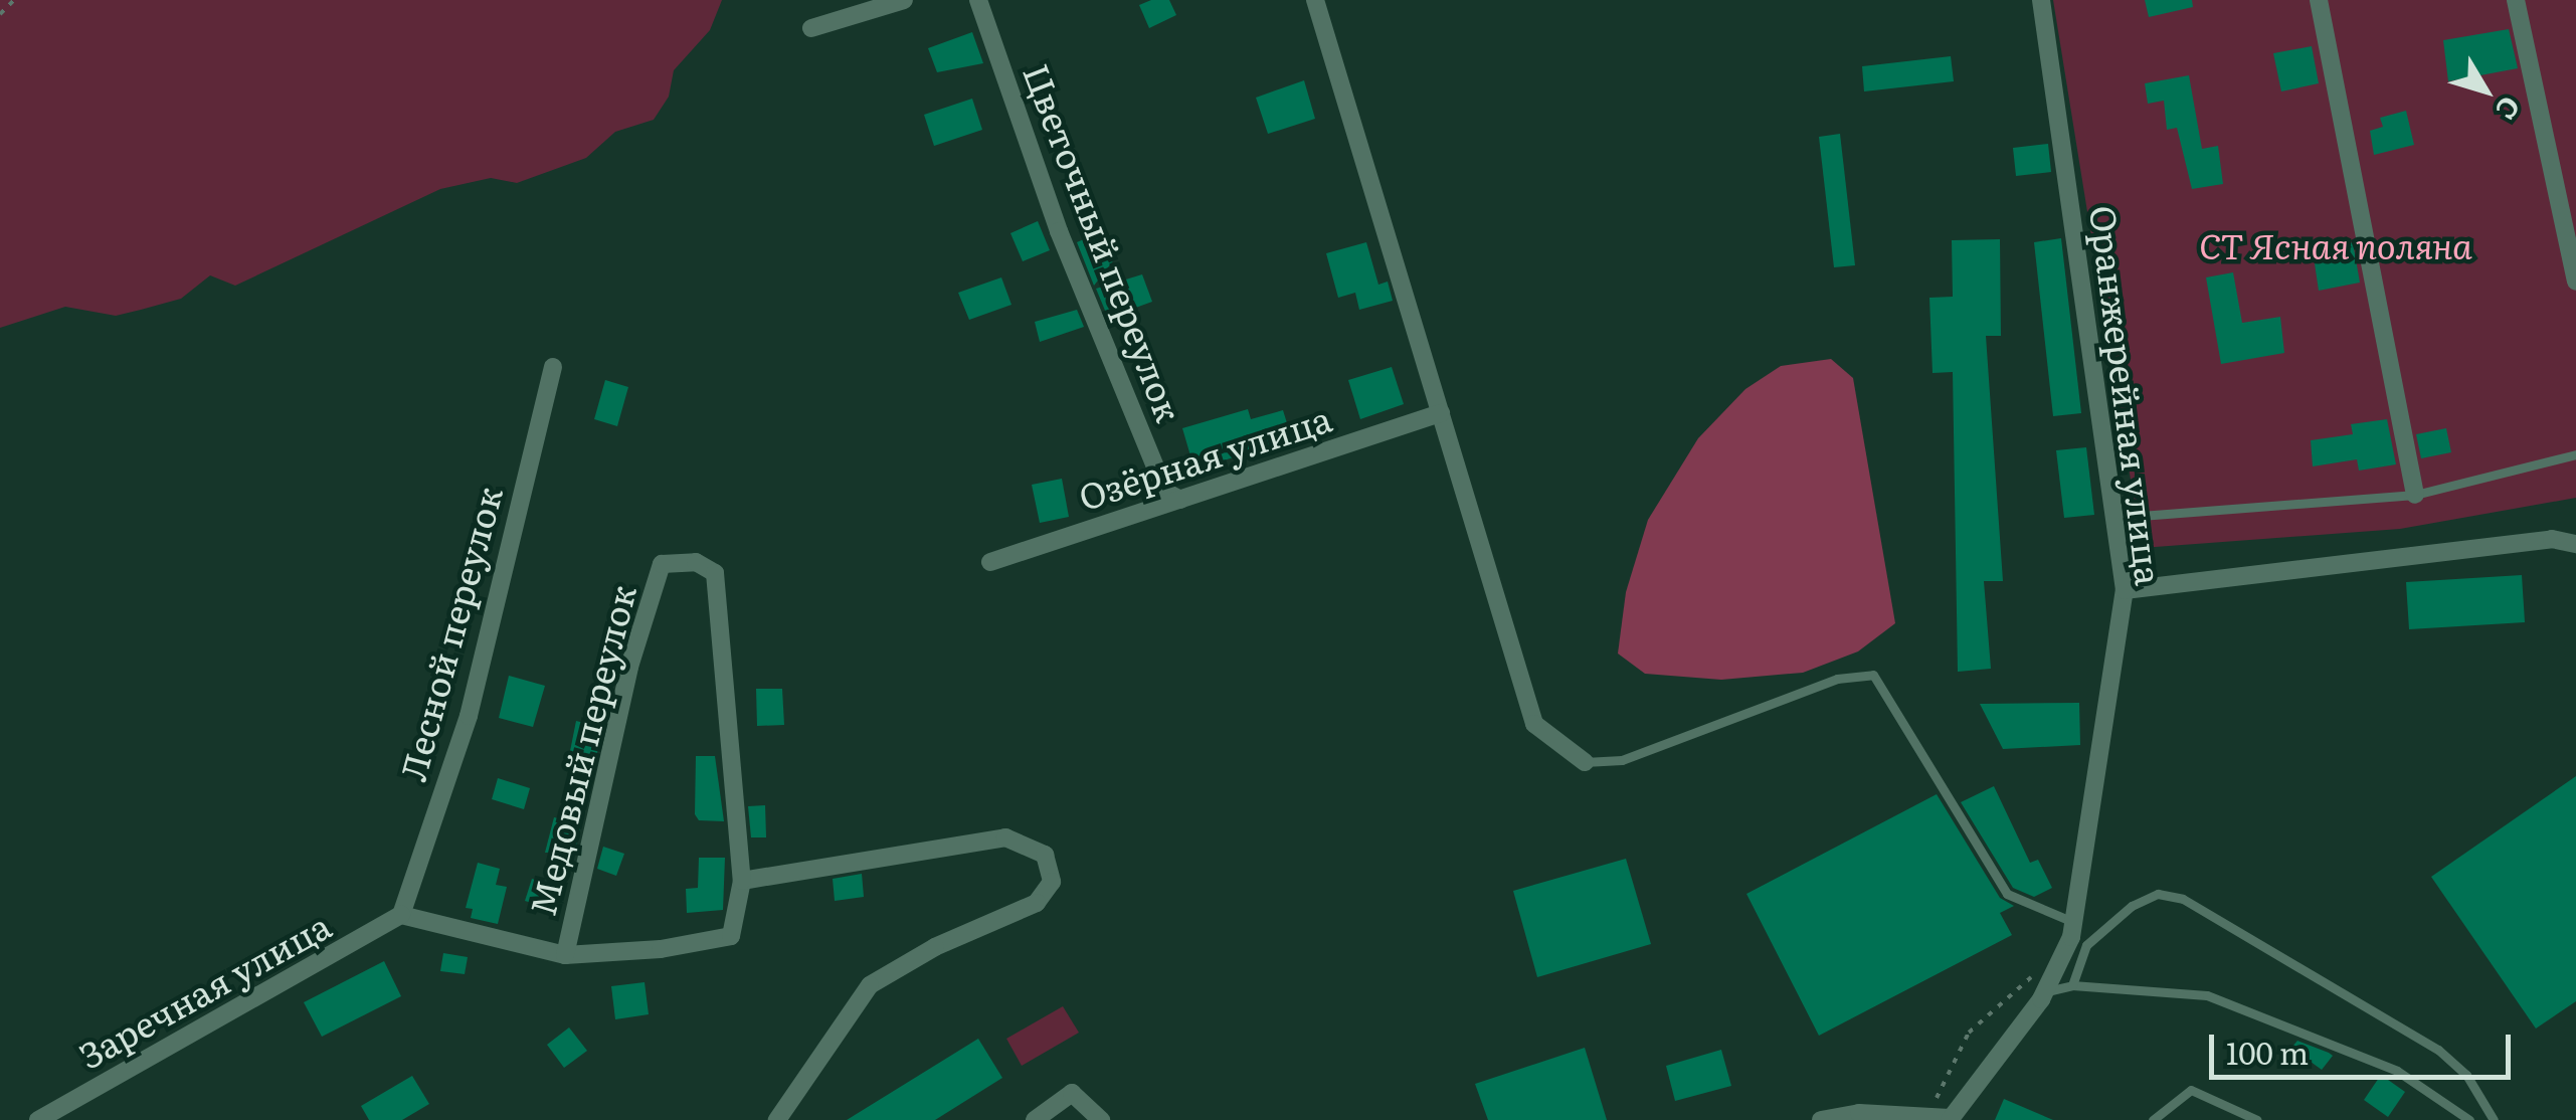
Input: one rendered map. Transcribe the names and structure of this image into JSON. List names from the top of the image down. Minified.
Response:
{"streets":{"street":["Цветочный переулок","Оранжерейная улица","Озёрная улица","Лесной переулок","Медовый переулок","Заречная улица"]},"crossings":[["Цветочный переулок","Озёрная улица"],["Лесной переулок","Заречная улица"]],"parks":["СТ Ясная поляна"],"scale_bar":"100 m","north":"bottom right"}
